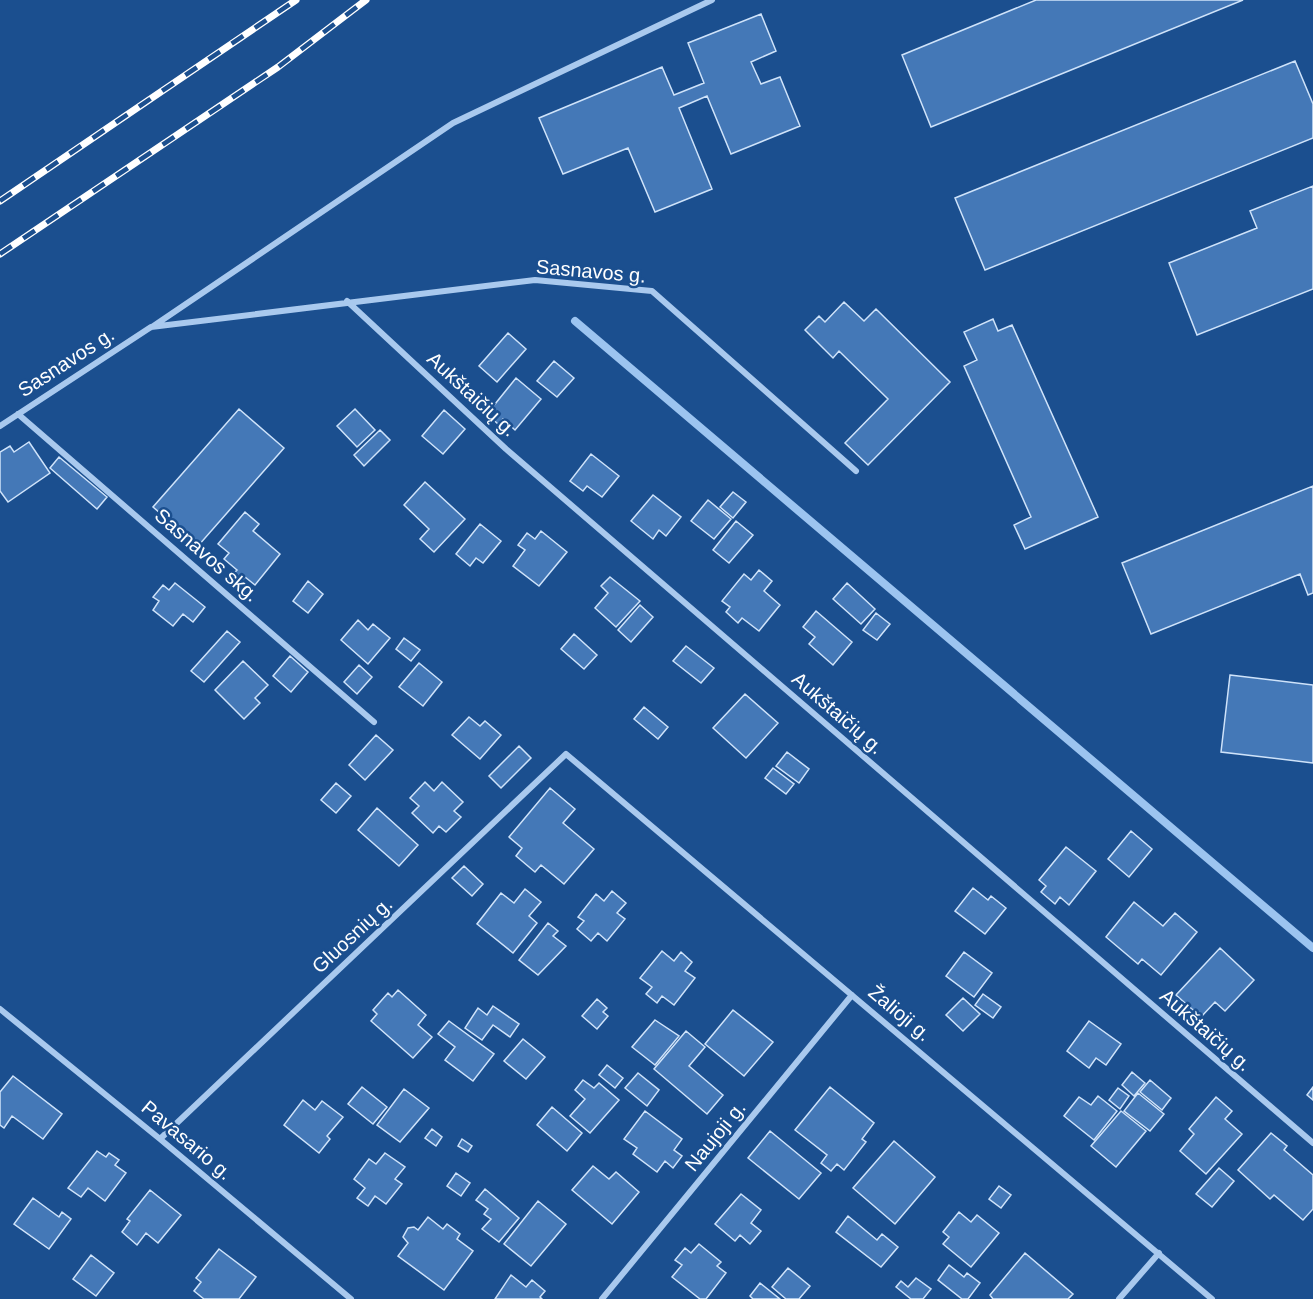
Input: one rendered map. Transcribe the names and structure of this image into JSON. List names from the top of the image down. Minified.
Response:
{"streets":{"street":["Sasnavos g.","Aukštaičių g.","Sasnavos skg.","Gluosnių g.","Žalioji g.","Naujoji g.","Pavasario g."]},"crossings":[["Sasnavos g.","Aukštaičių g."],["Sasnavos g.","Sasnavos skg."],["Gluosnių g.","Žalioji g."],["Gluosnių g.","Pavasario g."],["Žalioji g.","Naujoji g."]]}
